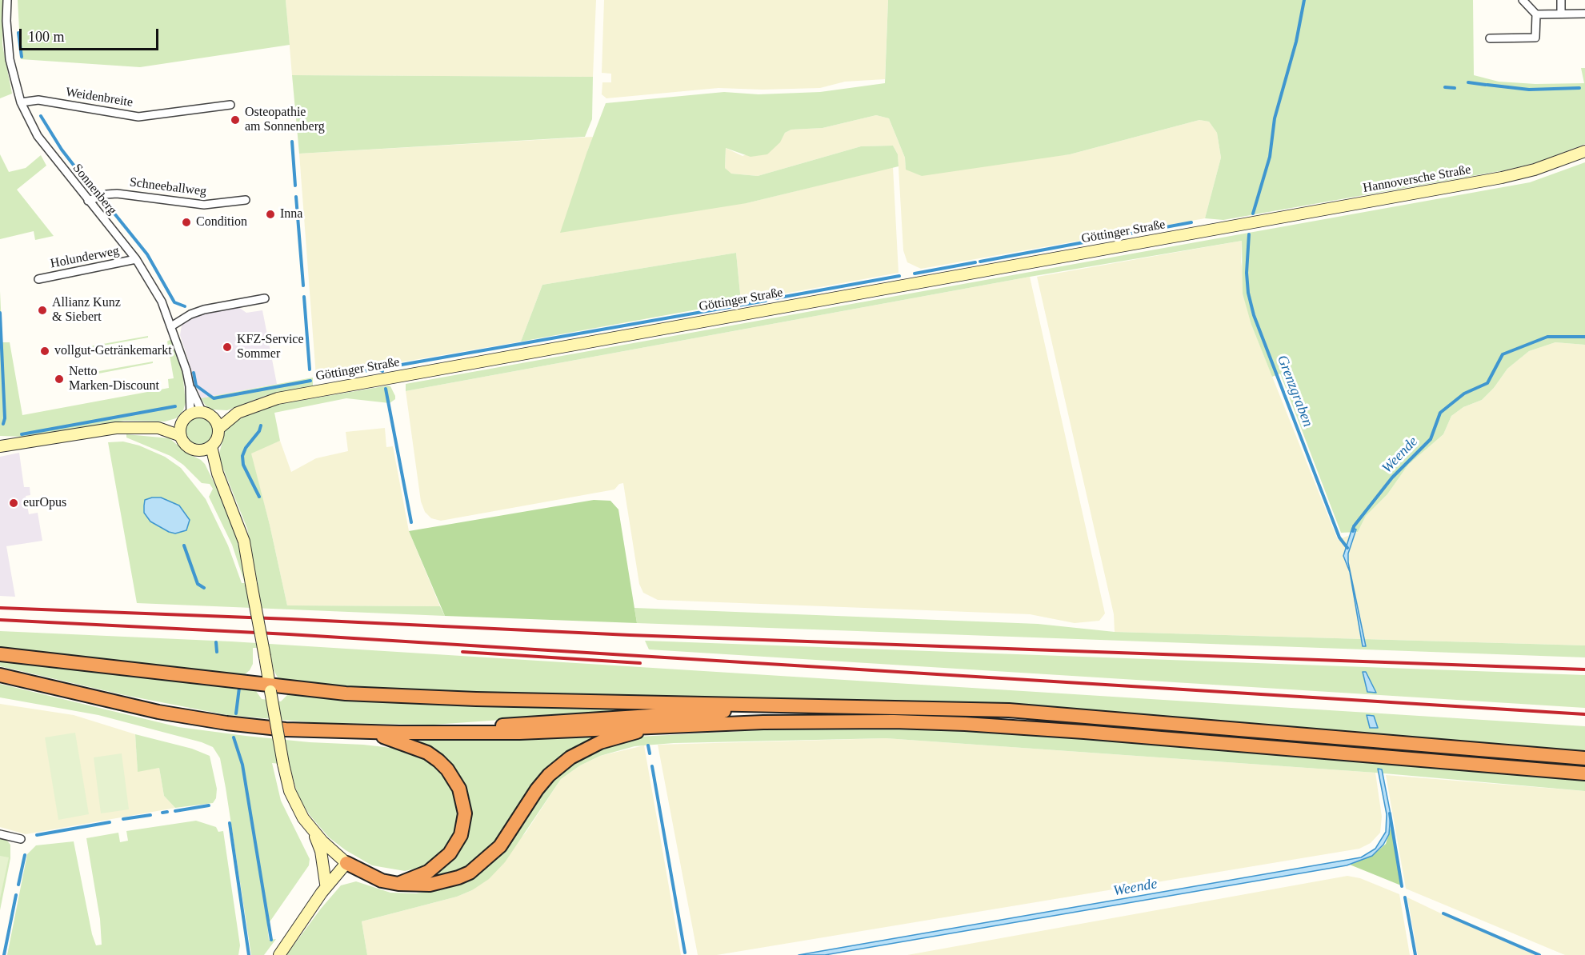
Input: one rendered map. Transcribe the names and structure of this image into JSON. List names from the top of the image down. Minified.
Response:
{"streets":{"street":["Weidenbreite","Hannoversche Straße","Schneeballweg","Sonnenberg","Göttinger Straße","Holunderweg"]},"crossings":[["Weidenbreite","Sonnenberg"],["Hannoversche Straße","Göttinger Straße"],["Schneeballweg","Sonnenberg"],["Sonnenberg","Göttinger Straße"],["Sonnenberg","Holunderweg"]],"water":["Grenzgraben","Weende"],"places":["Osteopathie am Sonnenberg","Inna","Condition","Allianz Kunz & Siebert","KFZ-Service Sommer","vollgut-Getränkemarkt","Netto Marken-Discount","eurOpus"],"scale_bar":"100 m"}
